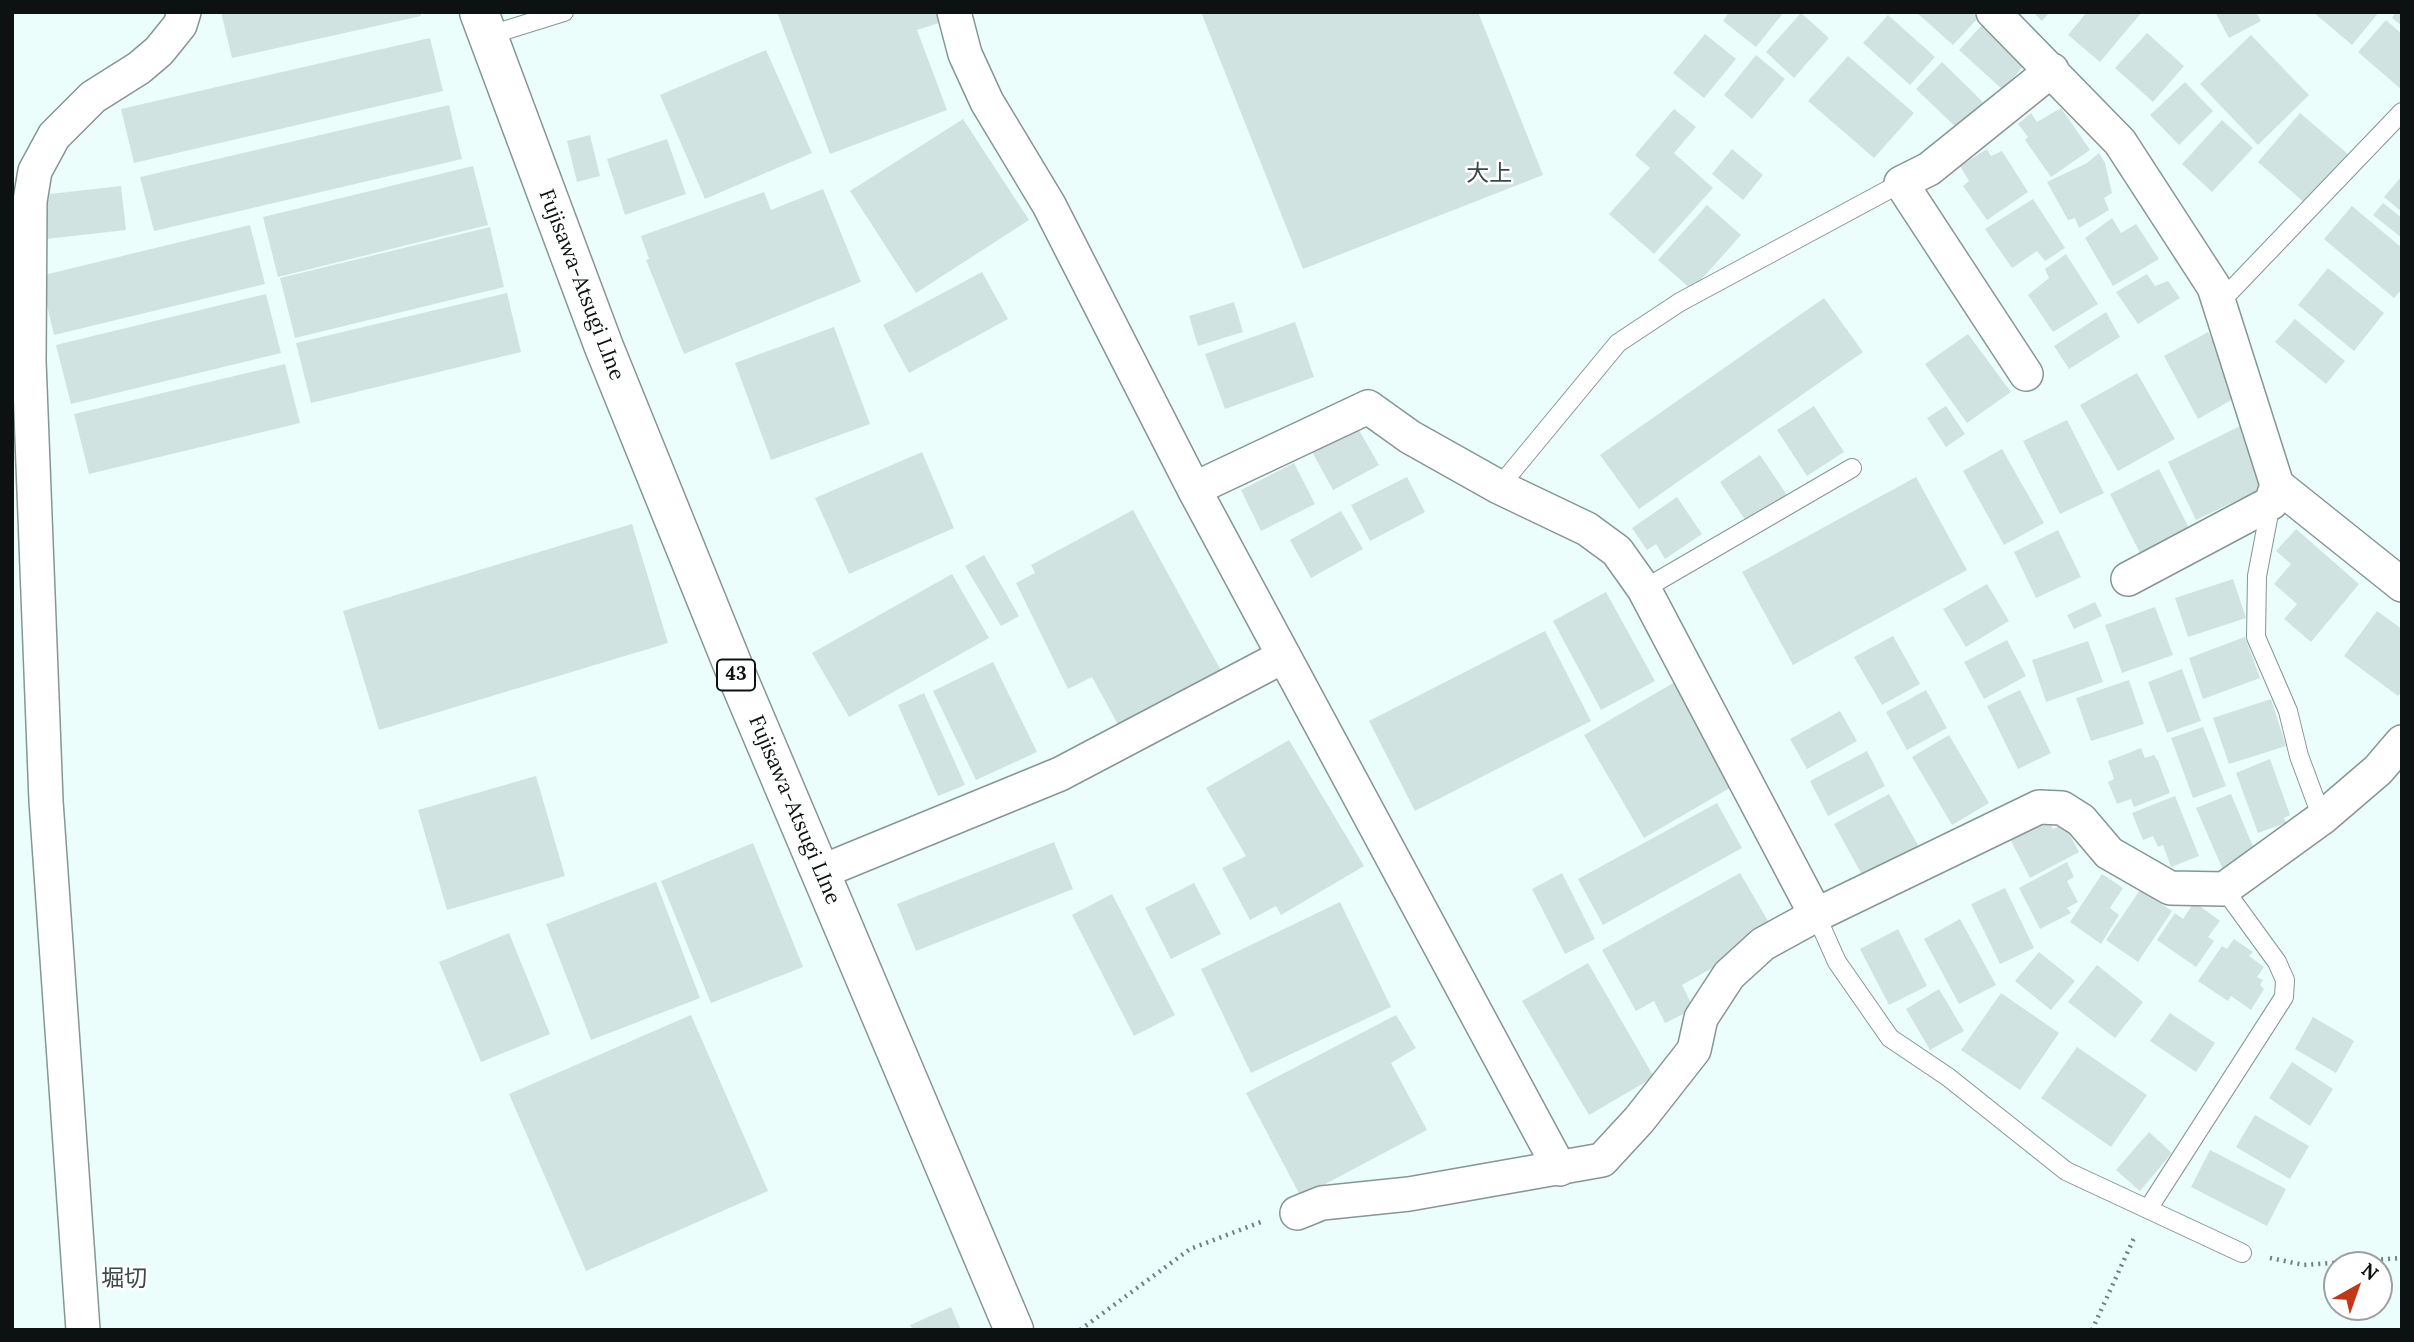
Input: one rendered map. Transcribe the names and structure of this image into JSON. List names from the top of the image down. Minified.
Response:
{"streets":{"main road":["Fujisawa-Atsugi LIne","43"]},"districts":["大上","堀切"],"north":"top right"}
